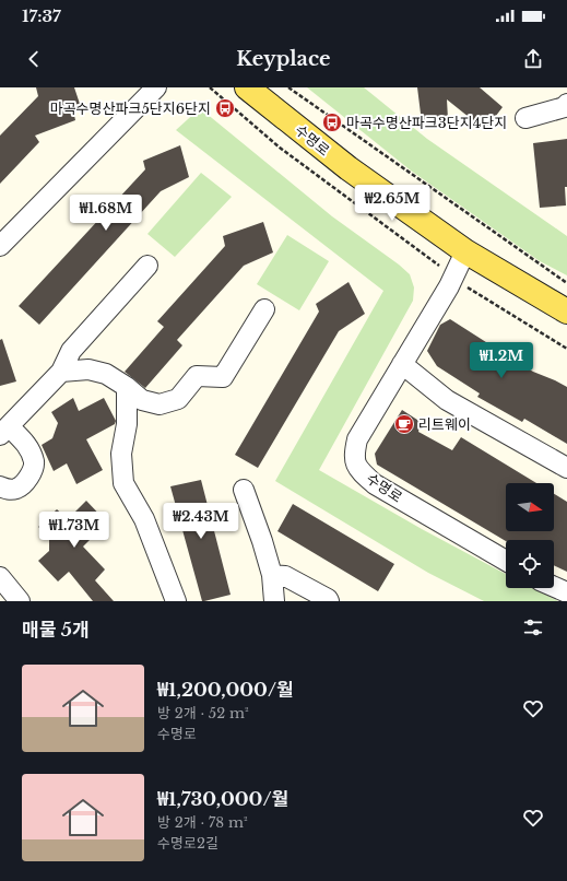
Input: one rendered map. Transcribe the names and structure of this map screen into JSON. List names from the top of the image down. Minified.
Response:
{"streets":{"main road":["수명로"]},"places":{"bus stop":["마곡수명산파크5단지6단지","마곡수명산파크3단지4단지"],"cafe":["리트웨이"]},"north":"right","page":{"status":"17:37","header":"Keyplace","price":["₩2.65M","₩1.68M","₩1.2M","₩2.43M","₩1.73M"],"heading":"매물 5개","list":[{"name":"₩1,200,000/월","note":"방 2개 · 52 m² · 수명로"},{"name":"₩1,730,000/월","note":"방 2개 · 78 m² · 수명로2길"}]}}
